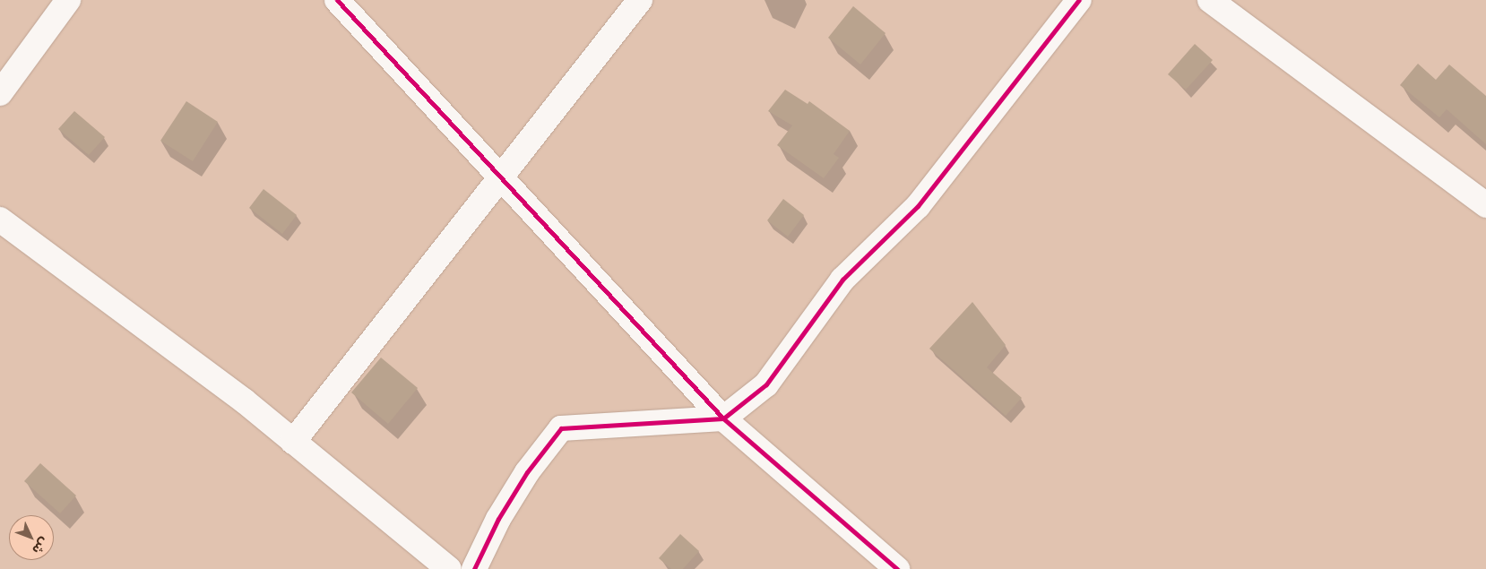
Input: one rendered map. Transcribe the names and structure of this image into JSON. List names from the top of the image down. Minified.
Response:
{"north":"bottom right"}
